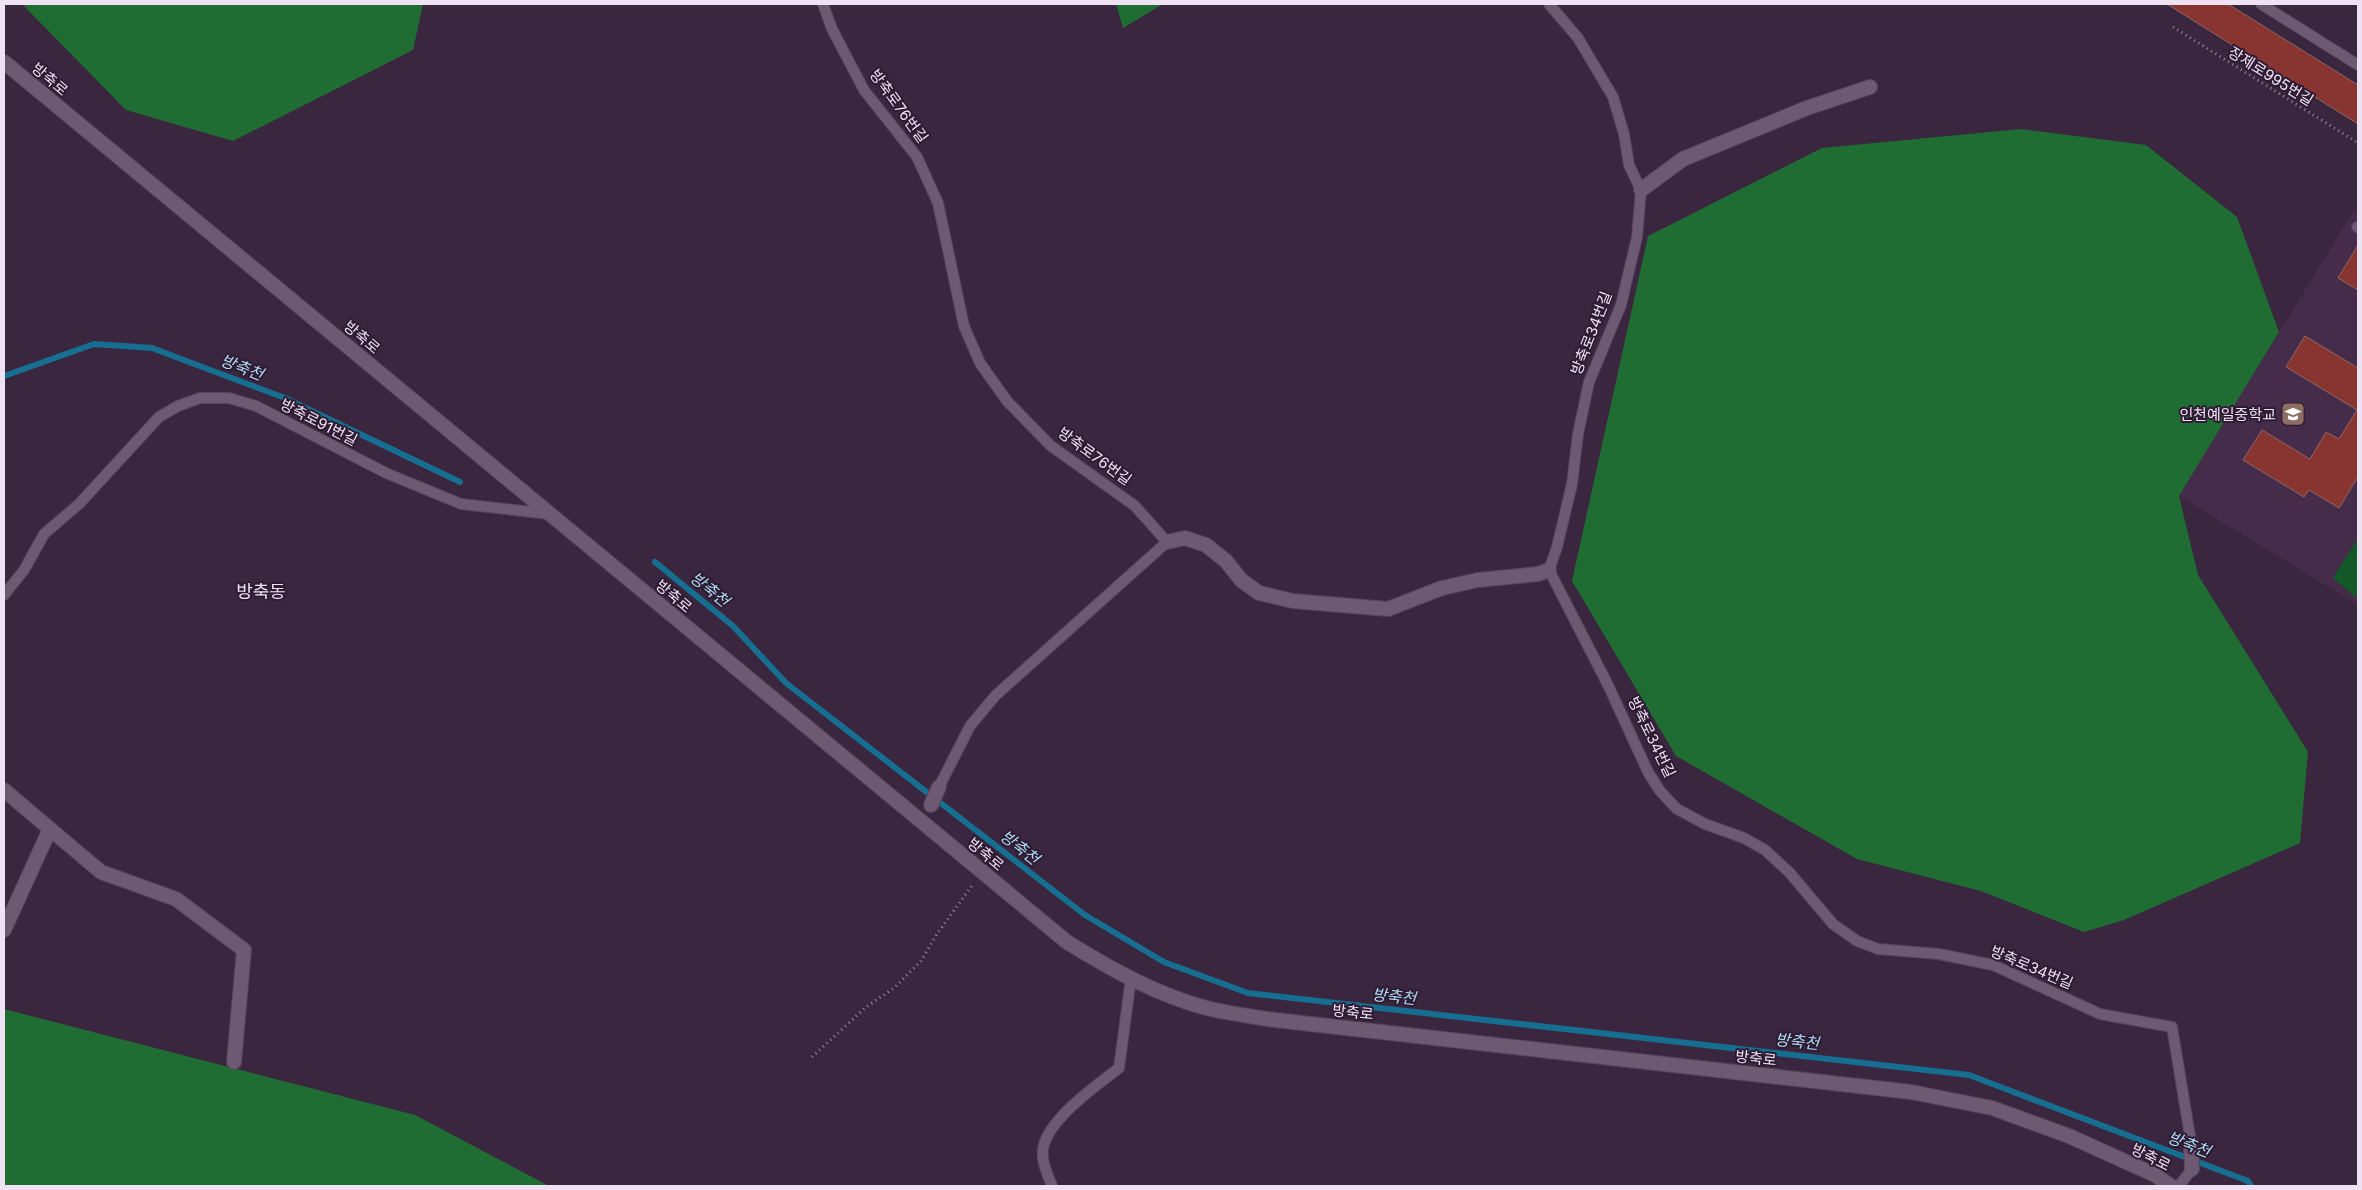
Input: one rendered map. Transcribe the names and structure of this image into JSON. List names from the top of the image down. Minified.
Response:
{"streets":{"street":["방축로","방축로34번길"],"lane":["방축로76번길","방축로91번길"],"path":["장제로995번길"]},"crossings":[["방축로","방축로91번길"]],"districts":["방축동"],"water":["방축천"],"places":{"school or university":["인천예일중학교"]}}
